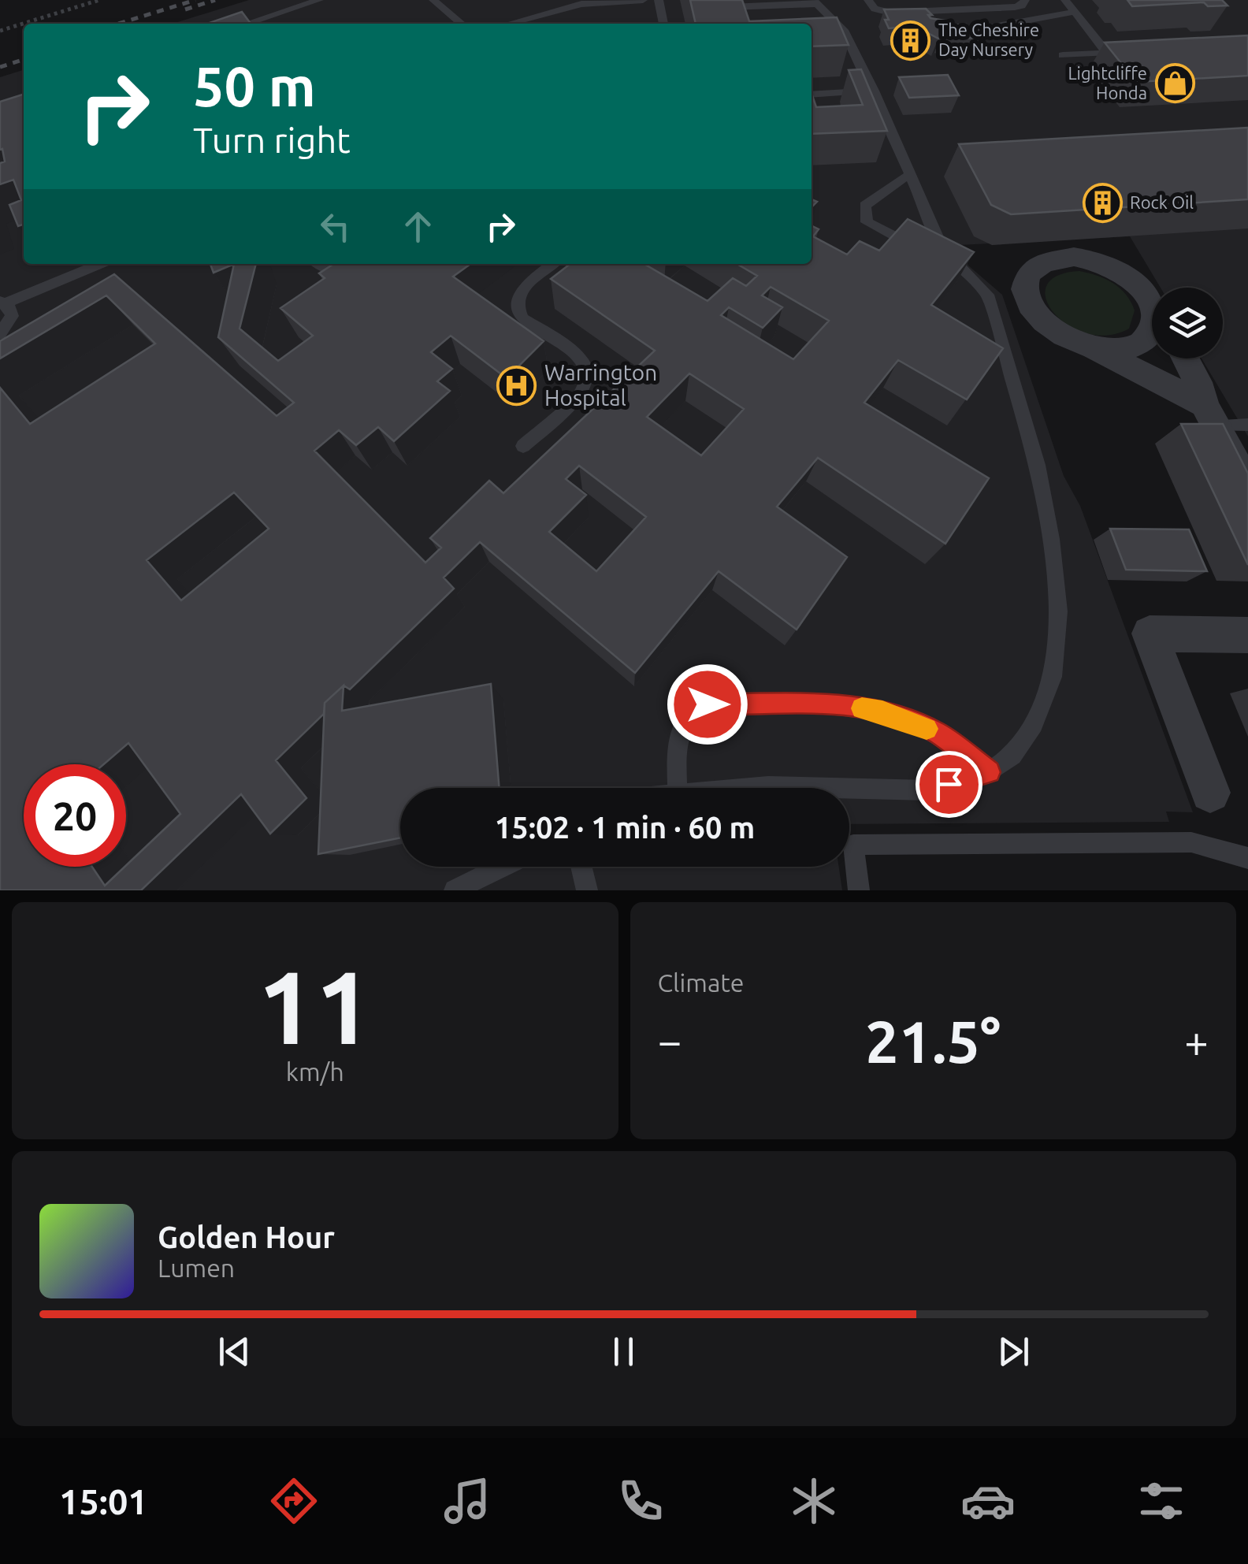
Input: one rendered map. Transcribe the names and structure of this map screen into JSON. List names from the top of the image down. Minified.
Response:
{"places":{"building":["The Cheshire Day Nursery","Rock Oil"],"shop":["Lightcliffe Honda"],"hospital":["Warrington Hospital"]},"page":{"turn":["50 m","Turn right"],"limit":"20","trip":"15:02 · 1 min · 60 m","tile":[["11","km/h"],"Climate"],"heat":["−","21.5°","+"],"song":["Golden Hour","Lumen"],"tabs":"15:01"}}
